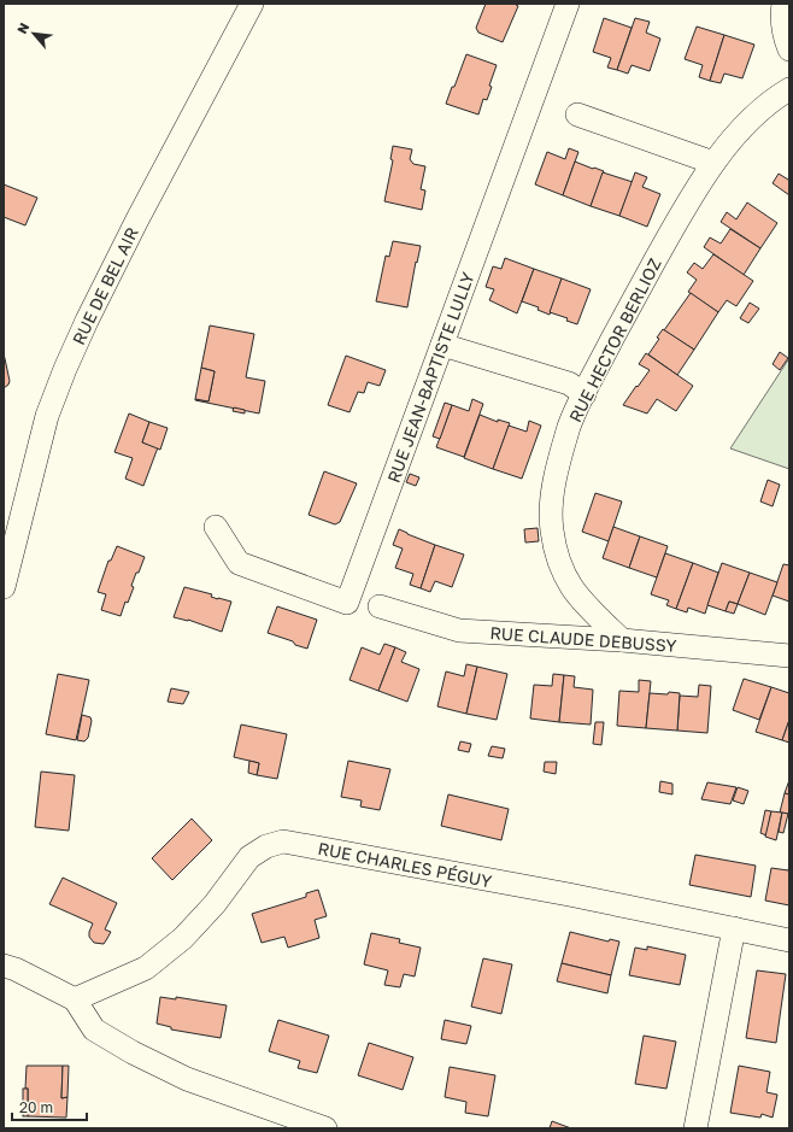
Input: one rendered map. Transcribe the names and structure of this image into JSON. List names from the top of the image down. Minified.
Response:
{"streets":{"street":["RUE DE BEL AIR","RUE HECTOR BERLIOZ","RUE JEAN-BAPTISTE LULLY","RUE CLAUDE DEBUSSY","RUE CHARLES PÉGUY"]},"crossings":[["RUE HECTOR BERLIOZ","RUE CLAUDE DEBUSSY"]],"scale_bar":"20 m","north":"top left"}
